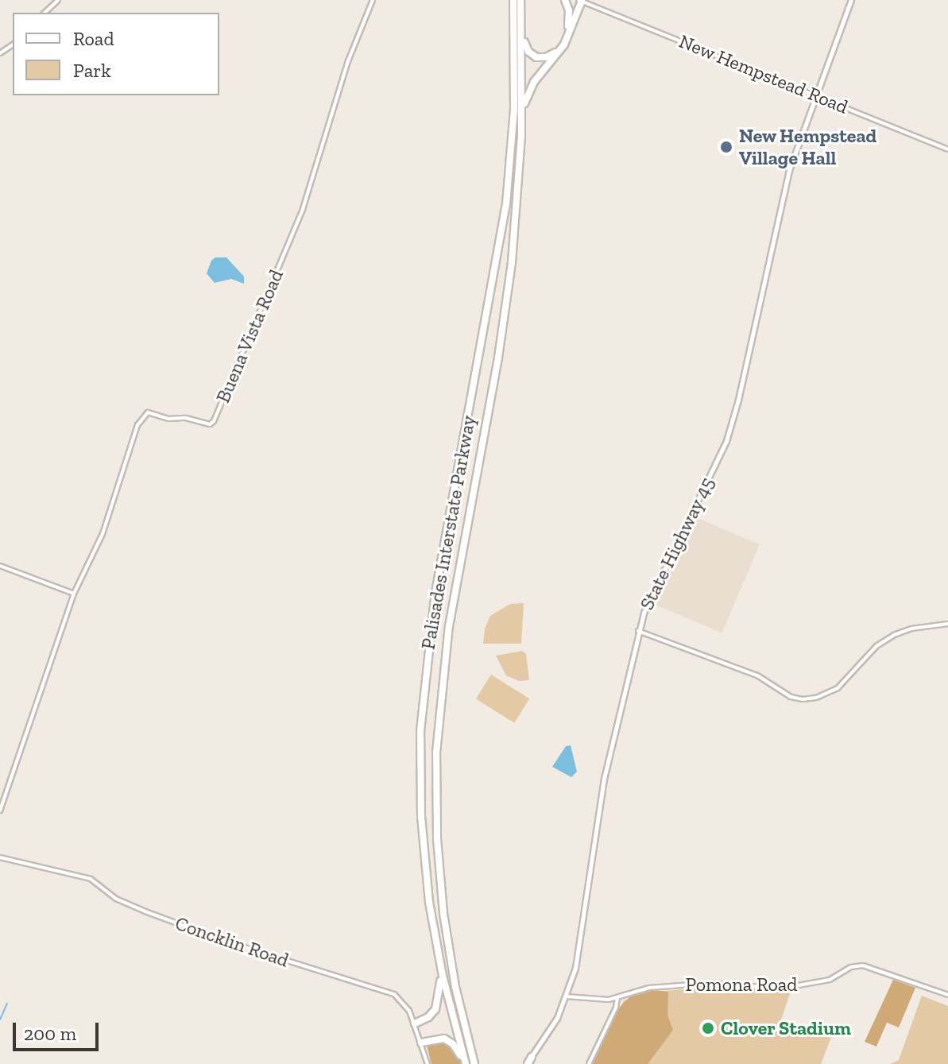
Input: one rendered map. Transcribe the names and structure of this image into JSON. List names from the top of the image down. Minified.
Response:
{"streets":{"highway":["Palisades Interstate Parkway"],"main road":["State Highway 45"],"street":["New Hempstead Road","Buena Vista Road","Concklin Road","Pomona Road"]},"crossings":[["New Hempstead Road","State Highway 45"],["State Highway 45","Pomona Road"]],"places":["New Hempstead Village Hall","Clover Stadium"],"legend":["Road","Park"],"scale_bar":"200 m"}
